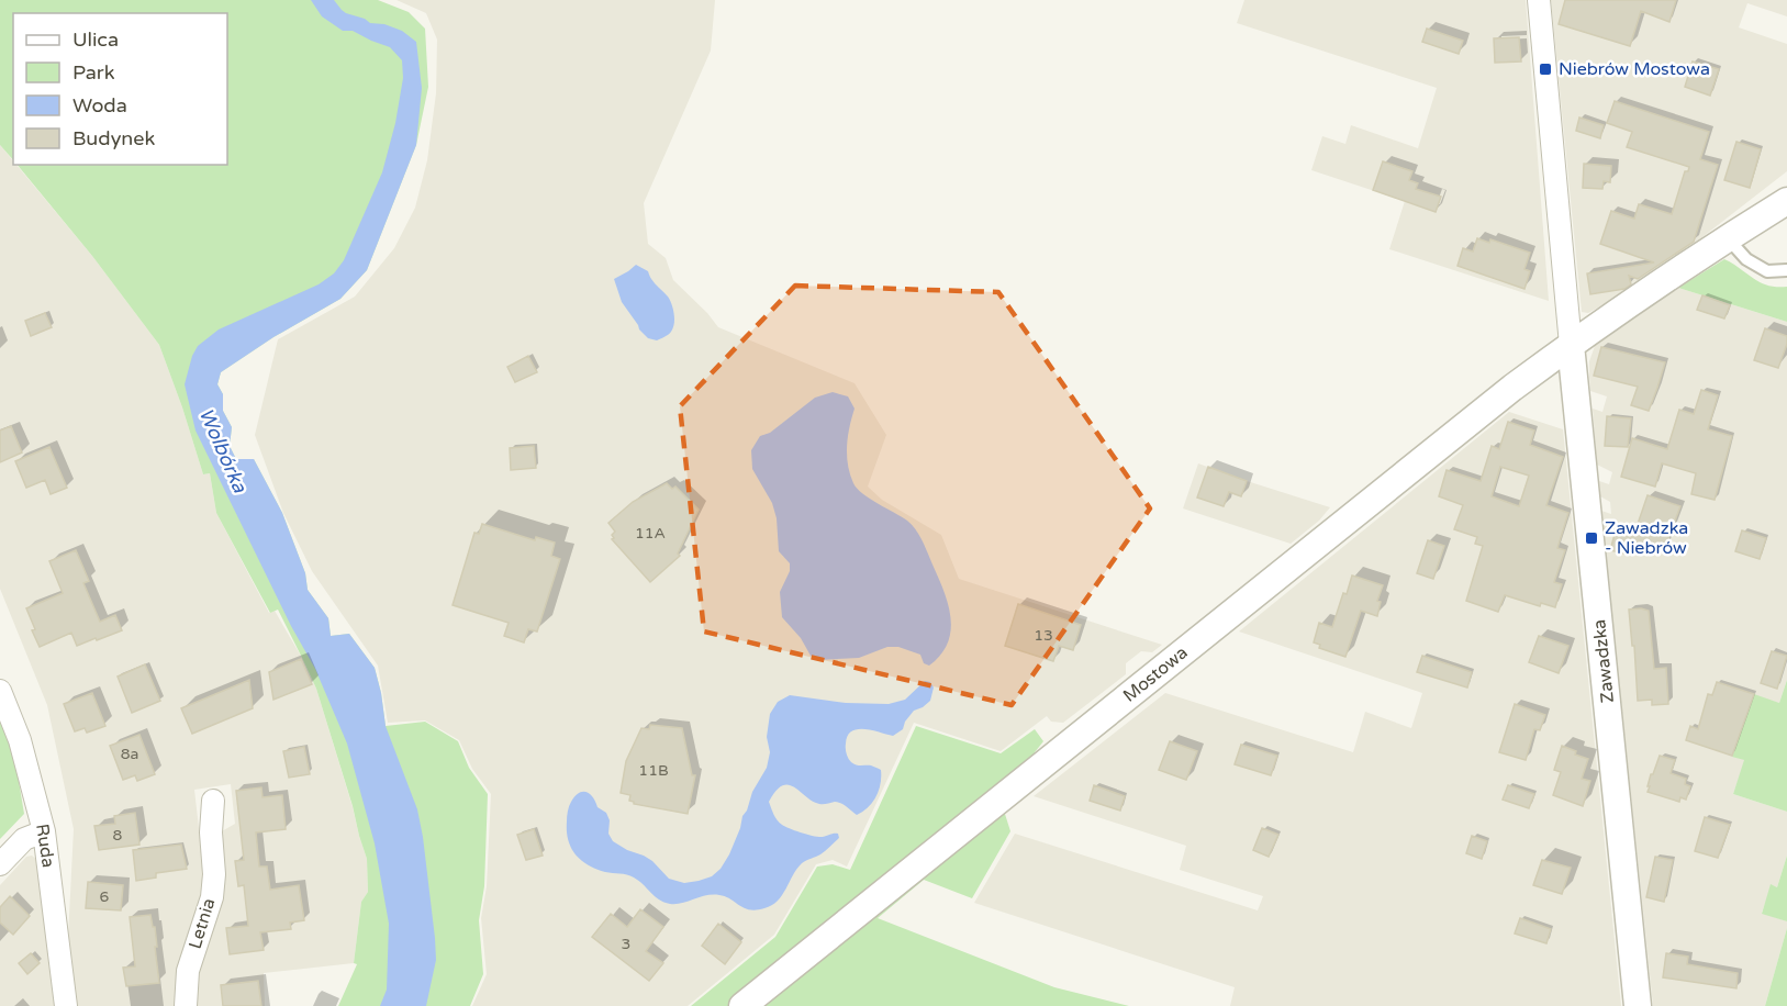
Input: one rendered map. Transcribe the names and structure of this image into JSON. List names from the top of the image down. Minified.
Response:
{"streets":{"street":["Zawadzka","Mostowa","Ruda","Letnia"]},"crossings":[["Zawadzka","Mostowa"]],"water":["Wolbórka"],"places":{"transit":["Niebrów Mostowa","Zawadzka - Niebrów"]},"house_numbers":["11A","13","8a","11B","8","6","3"],"legend":["Ulica","Park","Woda","Budynek"]}
